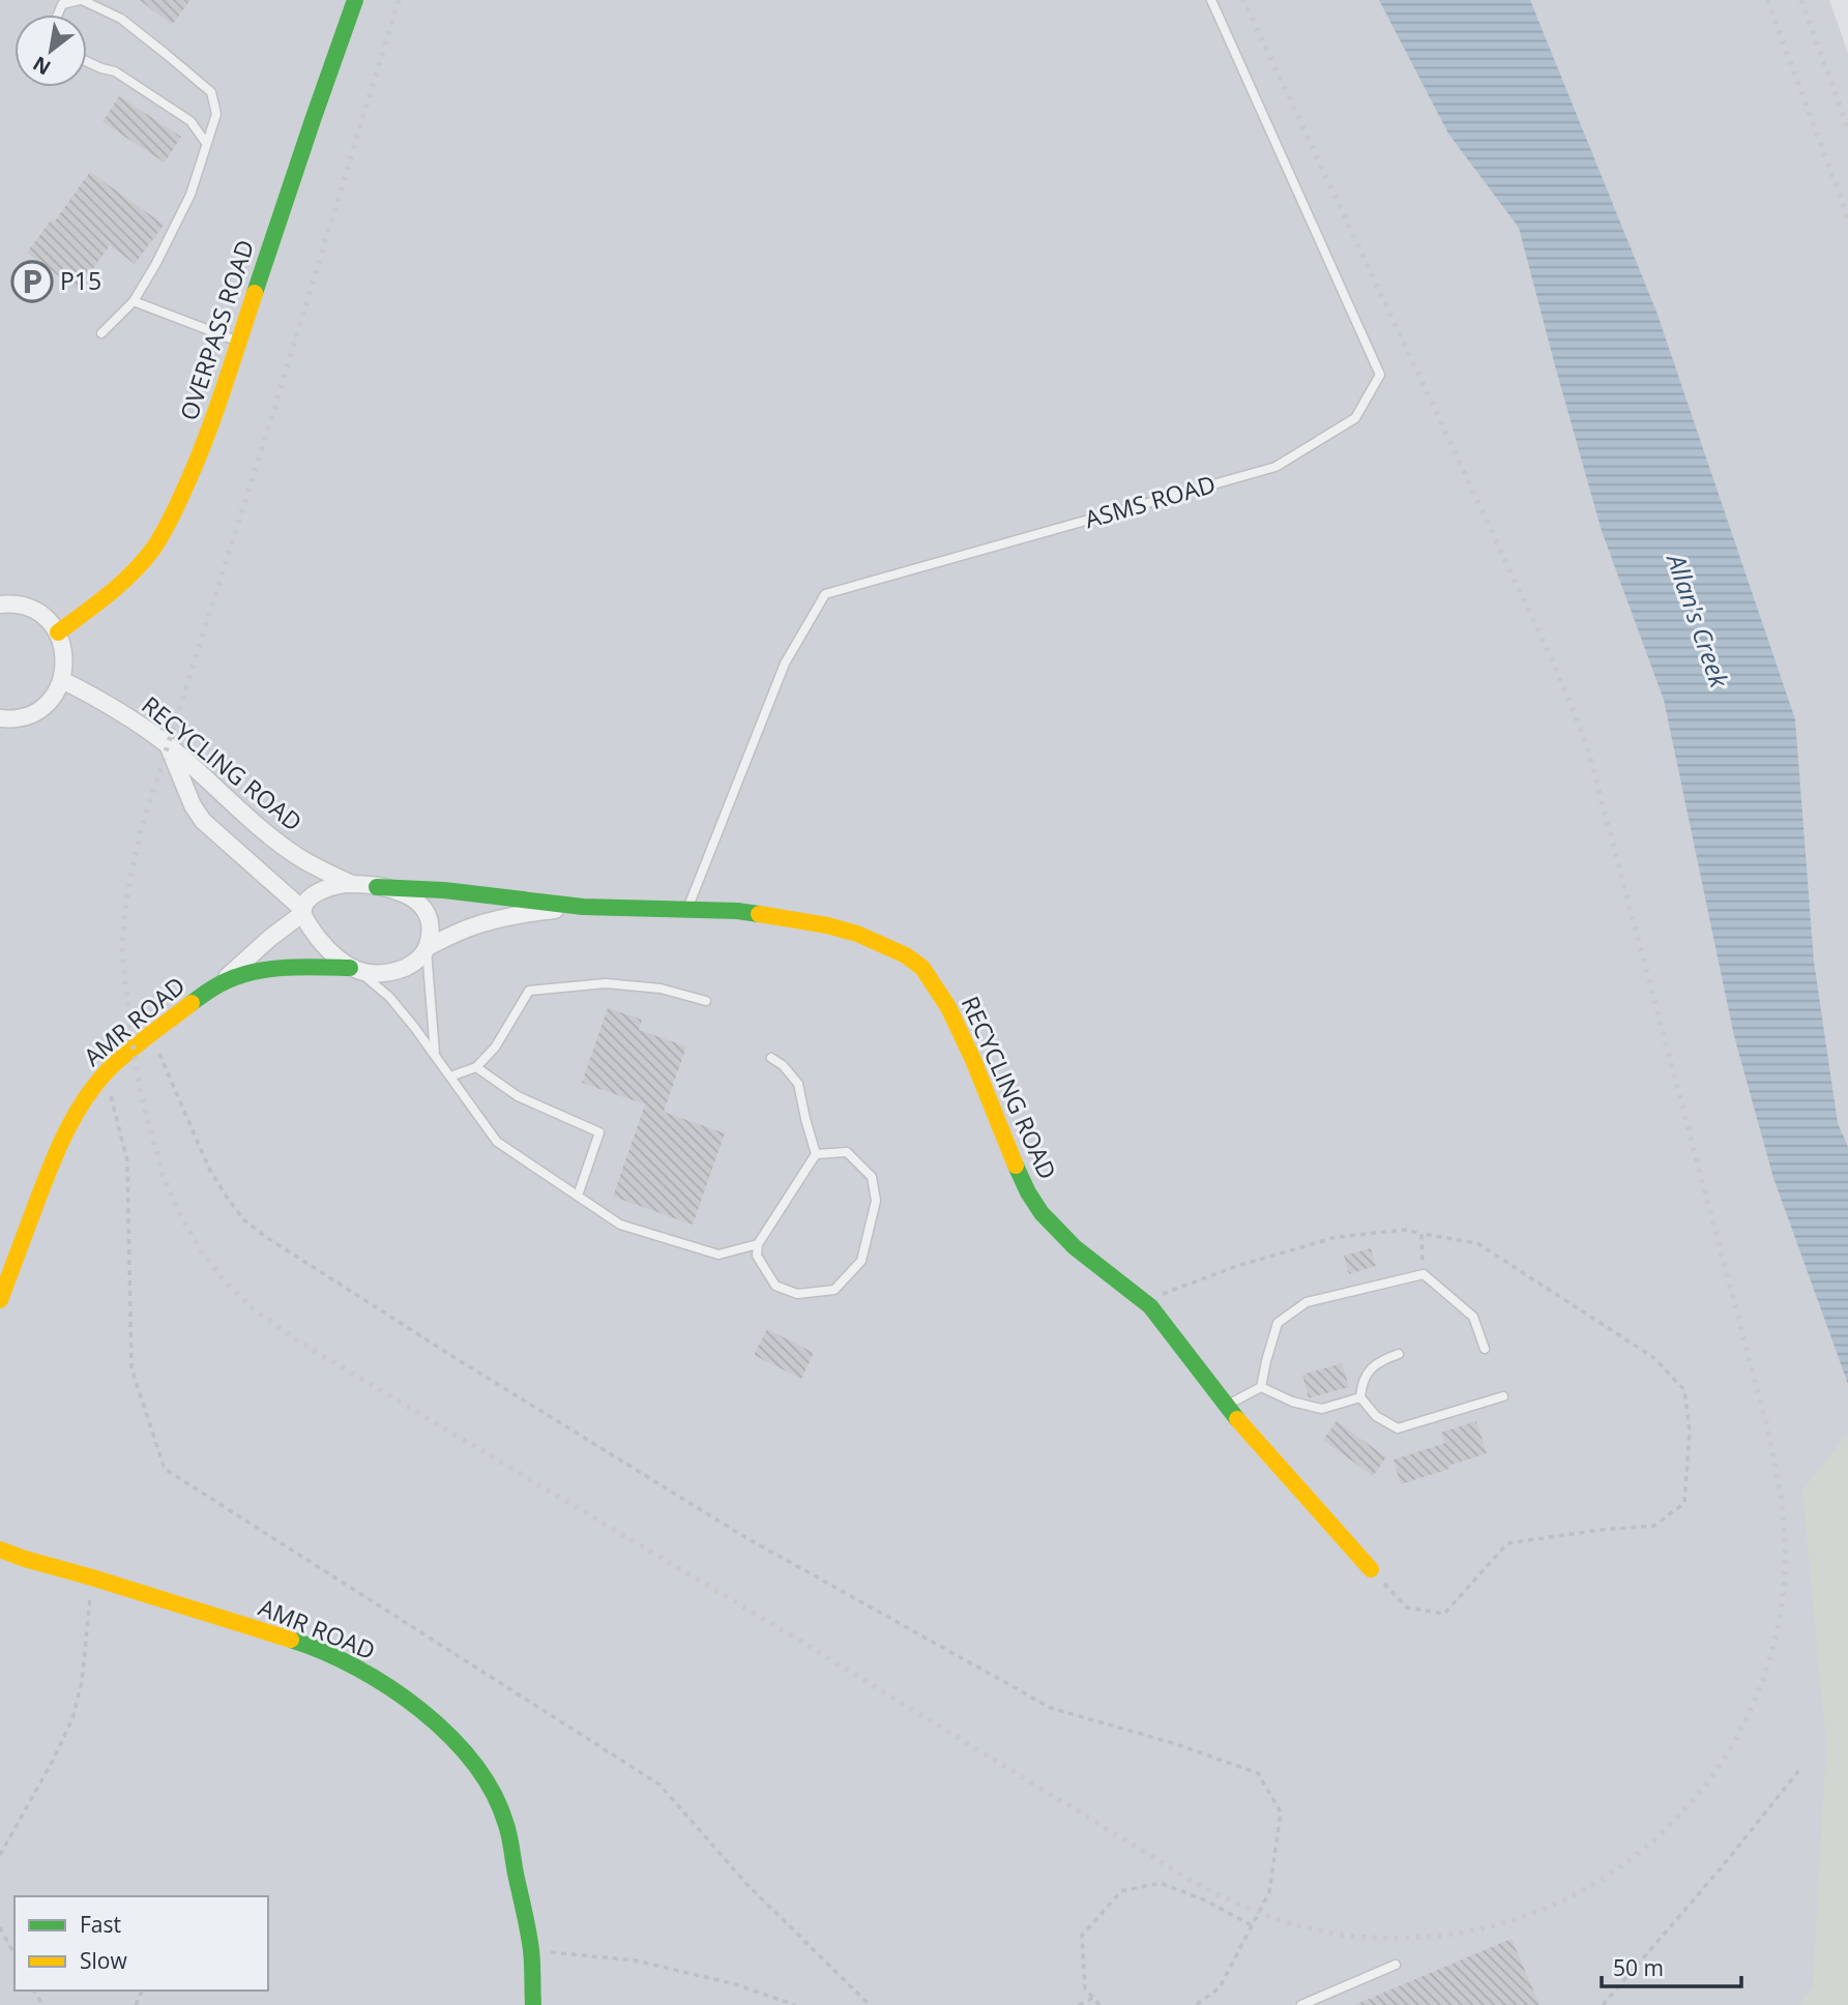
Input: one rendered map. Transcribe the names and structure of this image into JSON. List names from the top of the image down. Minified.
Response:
{"streets":{"street":["OVERPASS ROAD","RECYCLING ROAD","AMR ROAD"],"lane":["ASMS ROAD"]},"crossings":[["ASMS ROAD","RECYCLING ROAD"],["RECYCLING ROAD","AMR ROAD"]],"water":["Allan's Creek"],"places":{"parking":["P15"]},"legend":["Fast","Slow"],"scale_bar":"50 m","north":"bottom left"}
